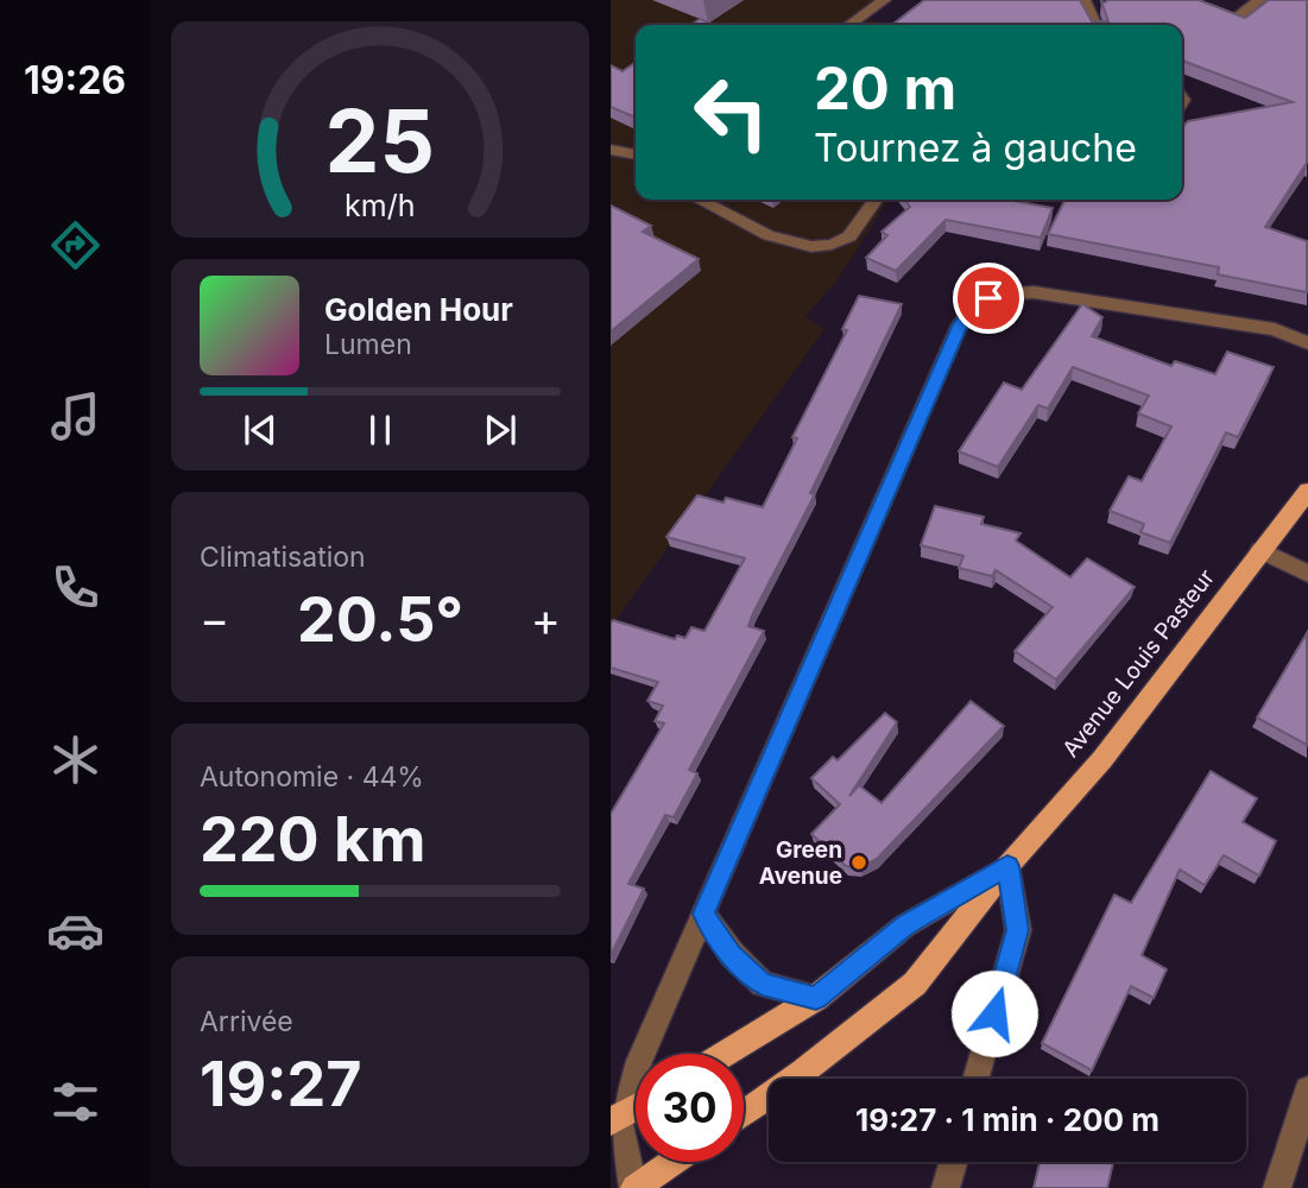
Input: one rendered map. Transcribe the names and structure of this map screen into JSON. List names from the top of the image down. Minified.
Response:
{"streets":{"main road":["Avenue Louis Pasteur"]},"places":["Green Avenue"],"page":{"tabs":"19:26","turn":["20 m","Tournez à gauche"],"song":["Golden Hour","Lumen"],"tile":["Climatisation",["Autonomie · 44%","220 km"],["Arrivée","19:27"]],"heat":["−","20.5°","+"],"limit":"30","trip":"19:27 · 1 min · 200 m","gauge":["25","km/h"]}}
